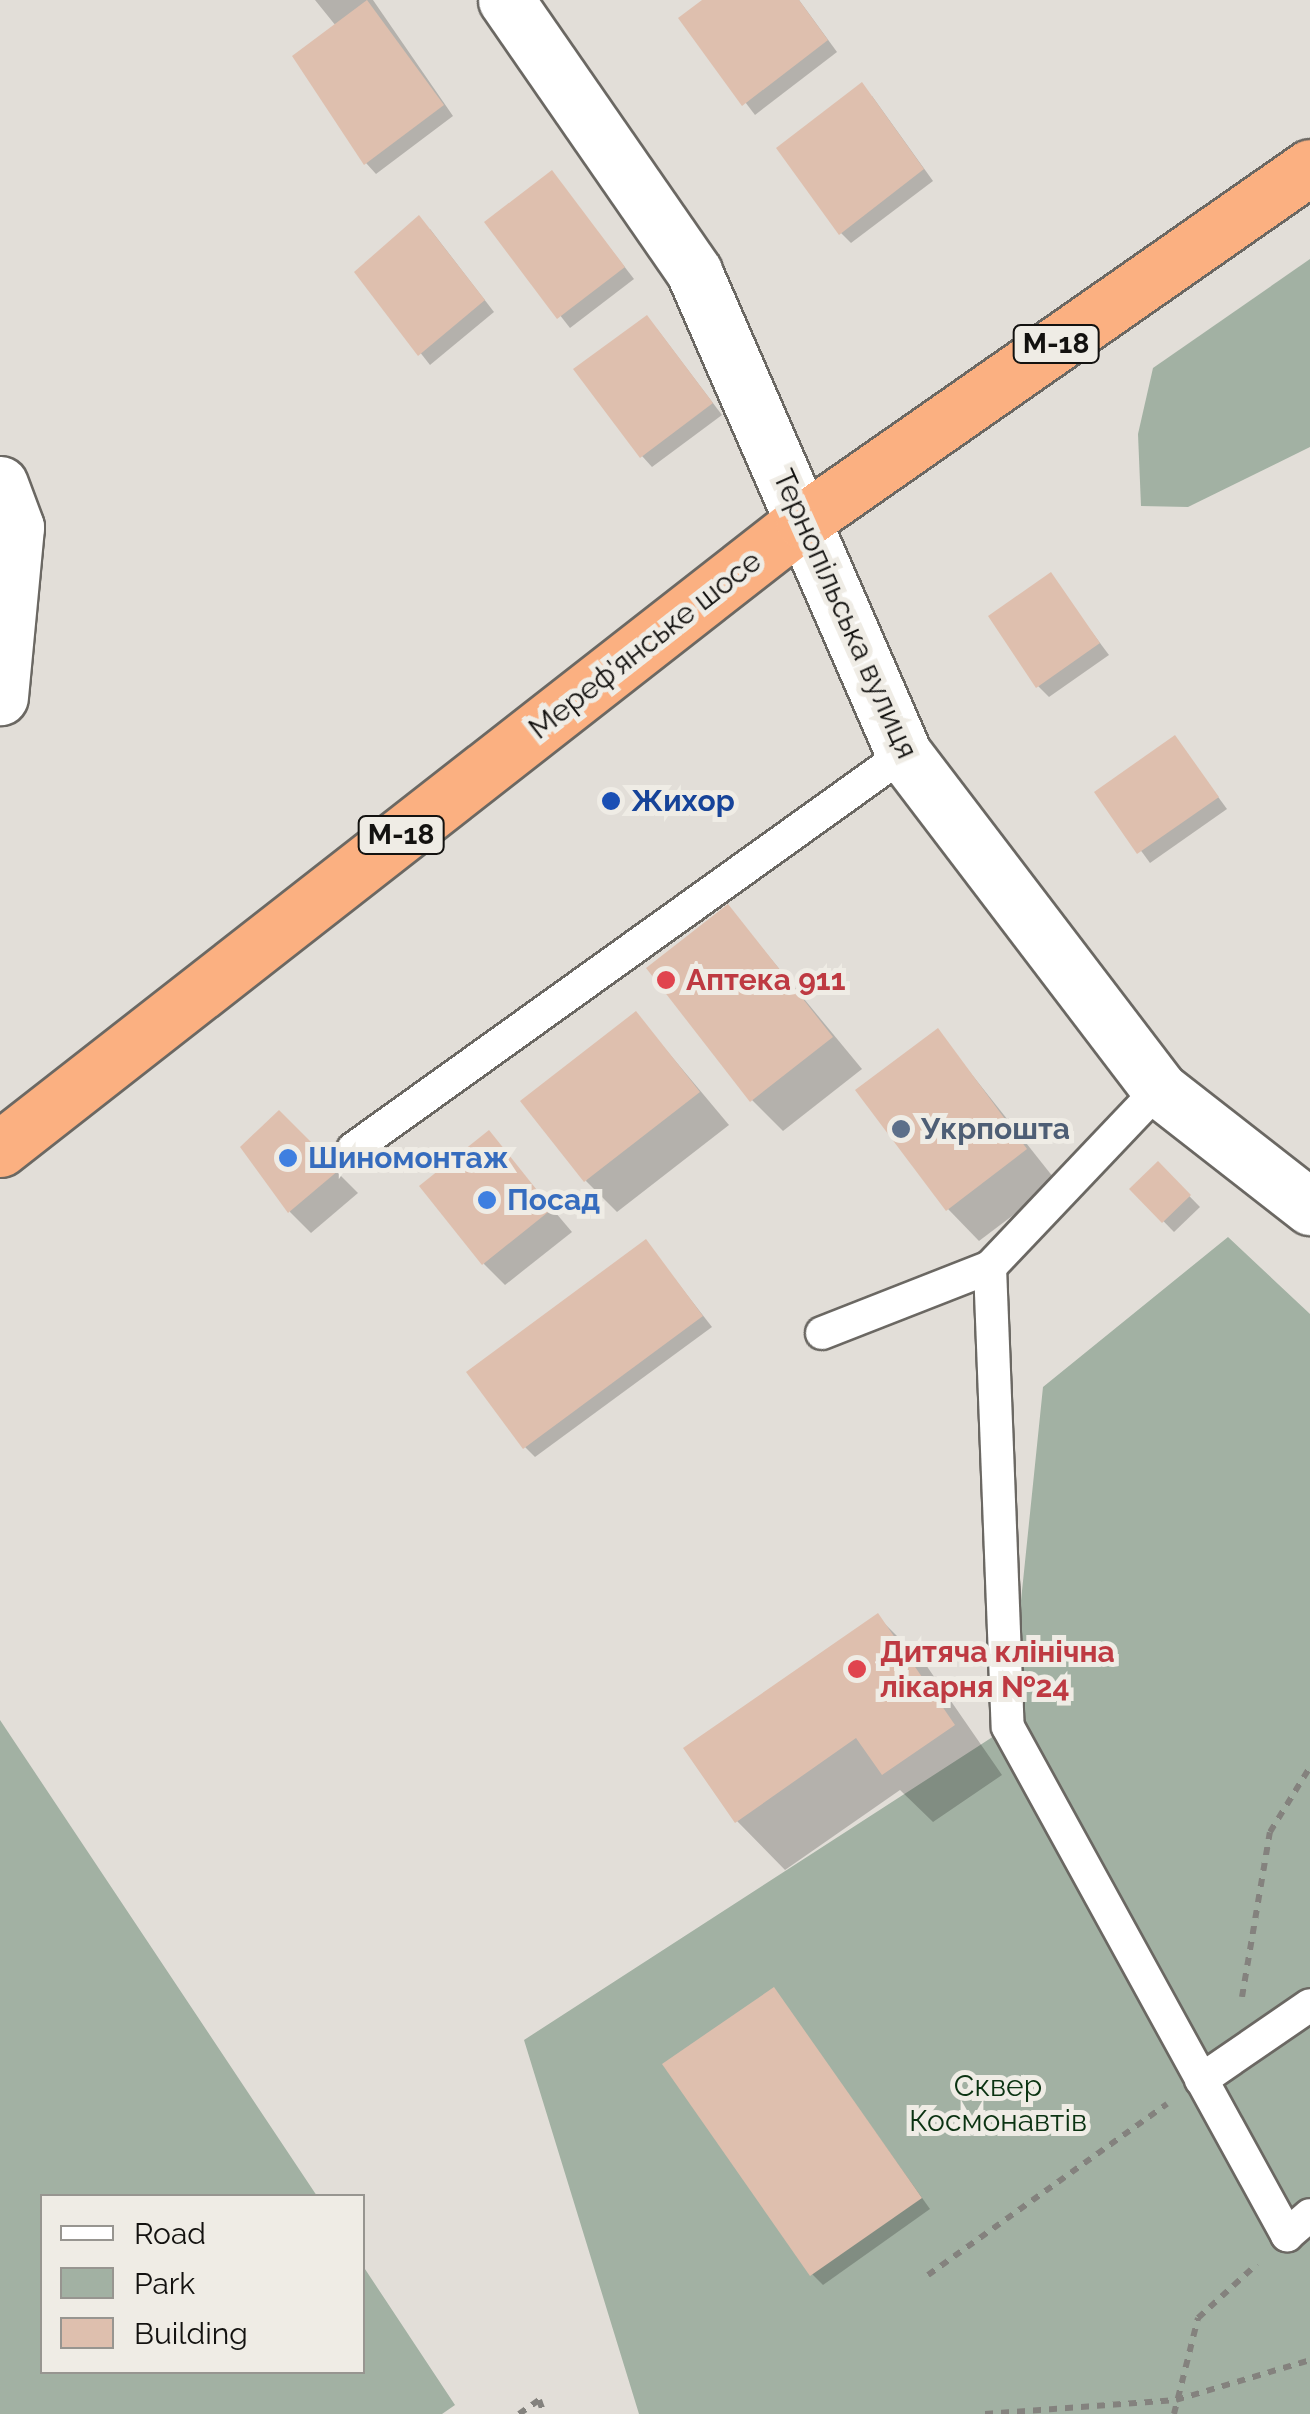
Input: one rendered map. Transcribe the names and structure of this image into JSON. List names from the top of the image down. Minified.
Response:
{"streets":{"highway":["М-18","Мереф'янське шосе"],"street":["Тернопільська вулиця"]},"crossings":[["Тернопільська вулиця","Мереф'янське шосе"]],"parks":["Сквер Космонавтів"],"places":["Жихор","Аптека 911","Укрпошта","Шиномонтаж","Посад","Дитяча клінічна лікарня №24"],"legend":["Road","Park","Building"]}
